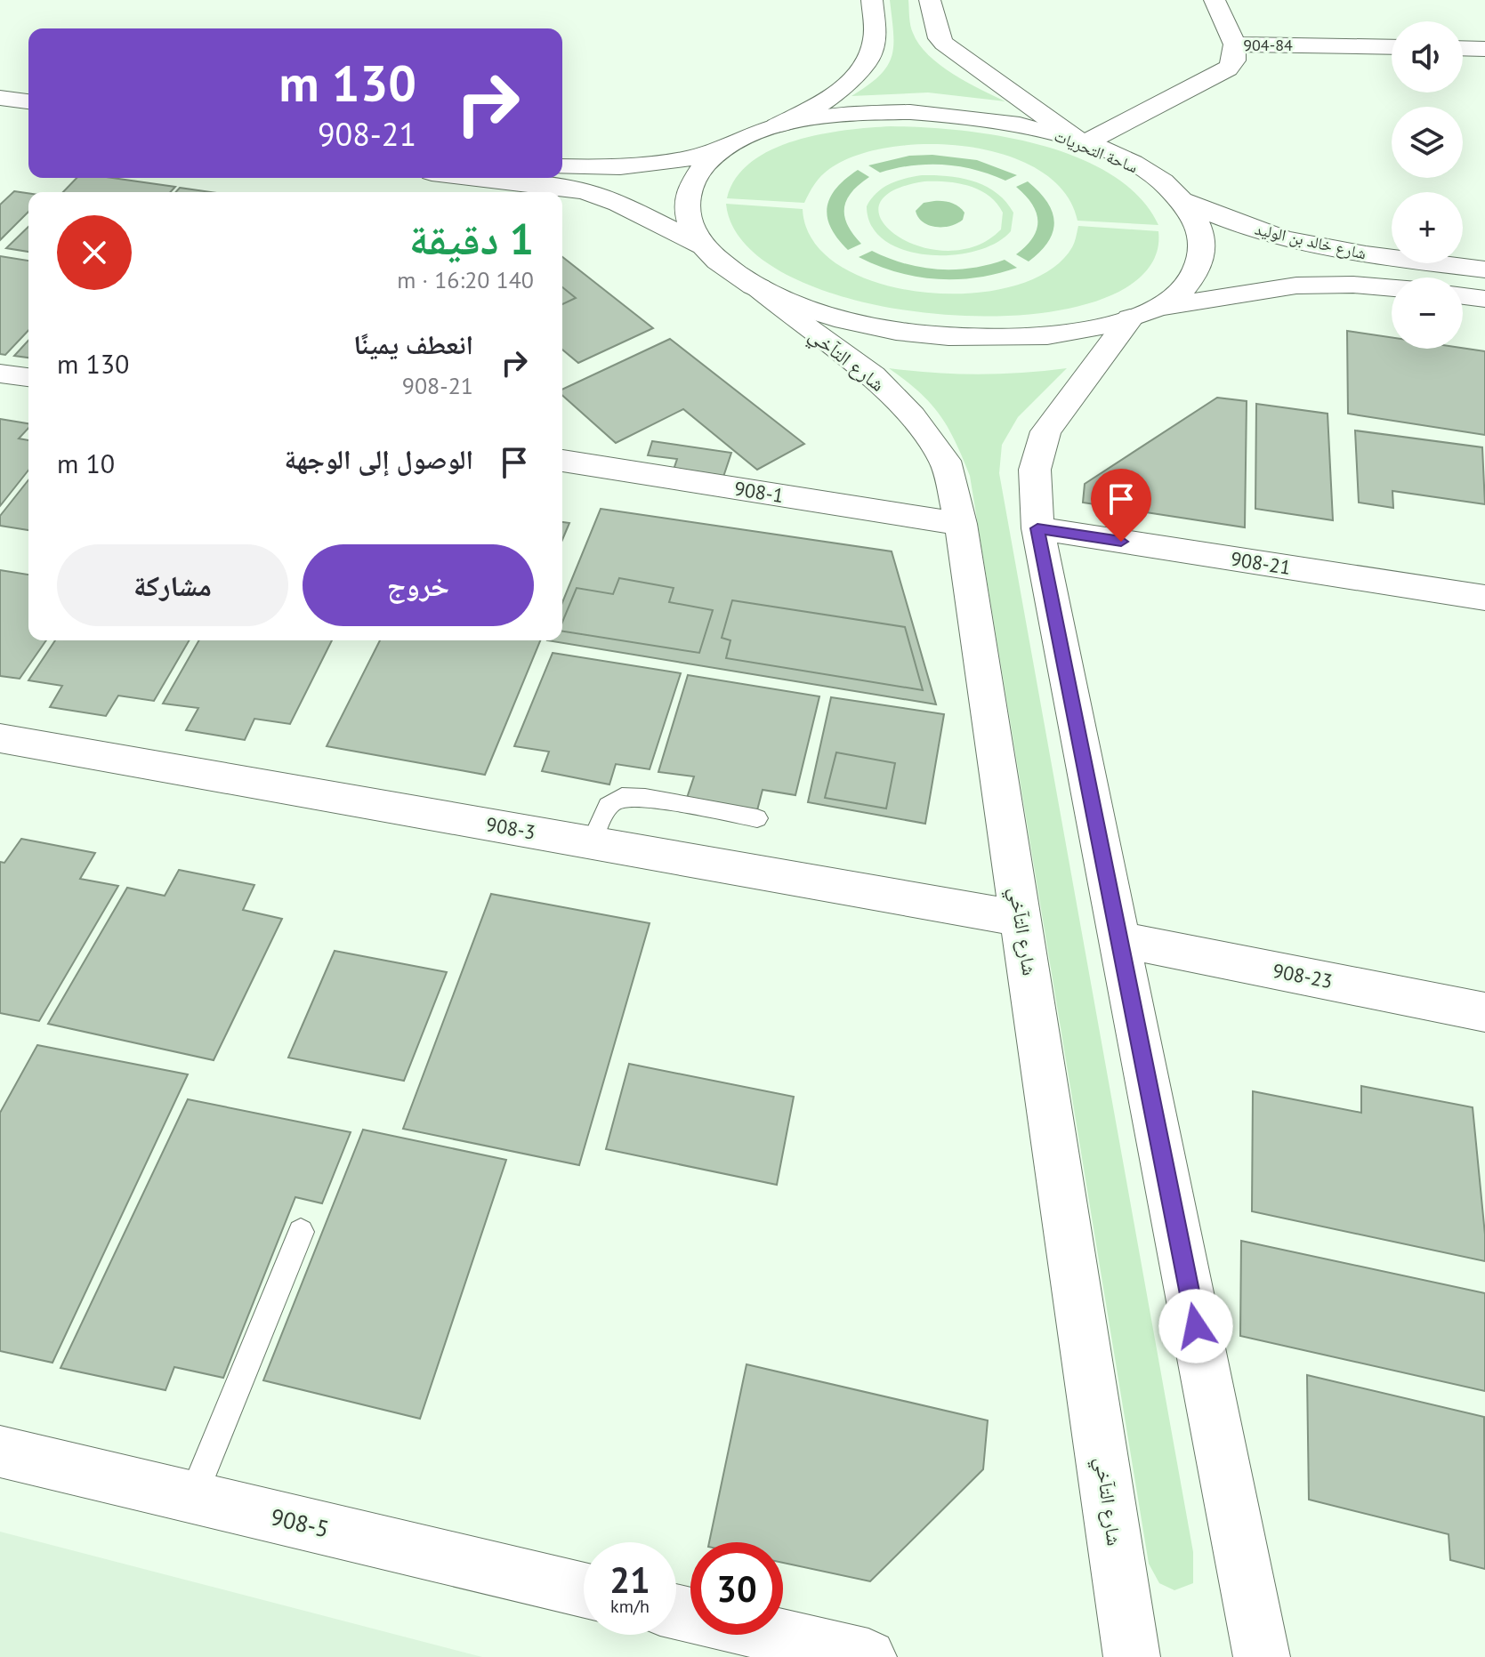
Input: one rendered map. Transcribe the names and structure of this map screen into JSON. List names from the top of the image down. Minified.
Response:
{"streets":{"street":["904-84","ساحة التحريات","شارع خالد بن الوليد","شارع التآخي","908-1","908-21","908-3","908-23","908-5"]},"crossings":[["904-84","ساحة التحريات"],["ساحة التحريات","شارع خالد بن الوليد"],["ساحة التحريات","شارع التآخي"],["شارع التآخي","908-1"],["شارع التآخي","908-3"]],"page":{"map_buttons":["+","−"],"turn":["130 m","908-21"],"heading":["1 دقيقة","140 m · 16:20"],"list":[{"name":"انعطف يمينًا","note":"908-21","value":"130 m"},{"name":"الوصول إلى الوجهة","value":"10 m"}],"buttons":["خروج","مشاركة"],"speed":"21 km/h","limit":"30"}}
